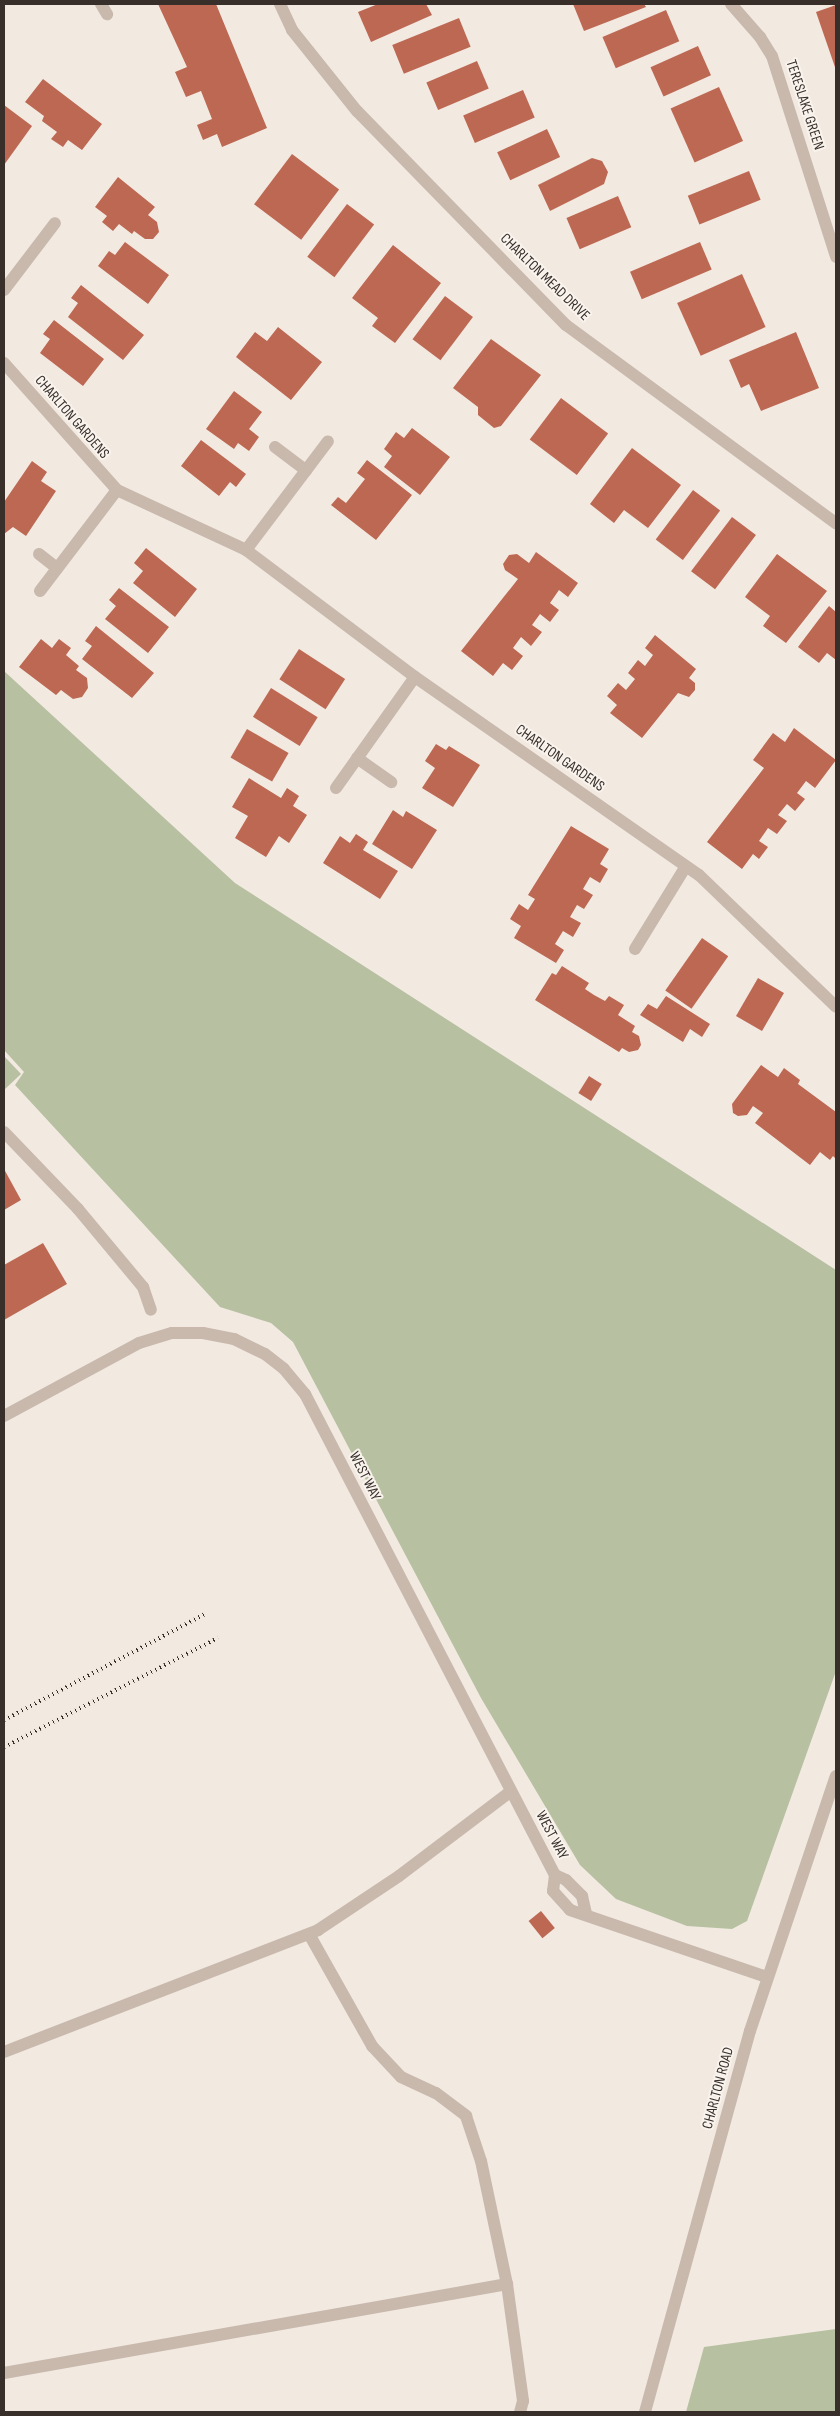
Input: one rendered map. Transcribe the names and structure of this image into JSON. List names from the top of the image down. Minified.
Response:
{"streets":{"street":["TERESLAKE GREEN","CHARLTON MEAD DRIVE","CHARLTON GARDENS","WEST WAY","CHARLTON ROAD"]},"crossings":[["WEST WAY","CHARLTON ROAD"]]}
